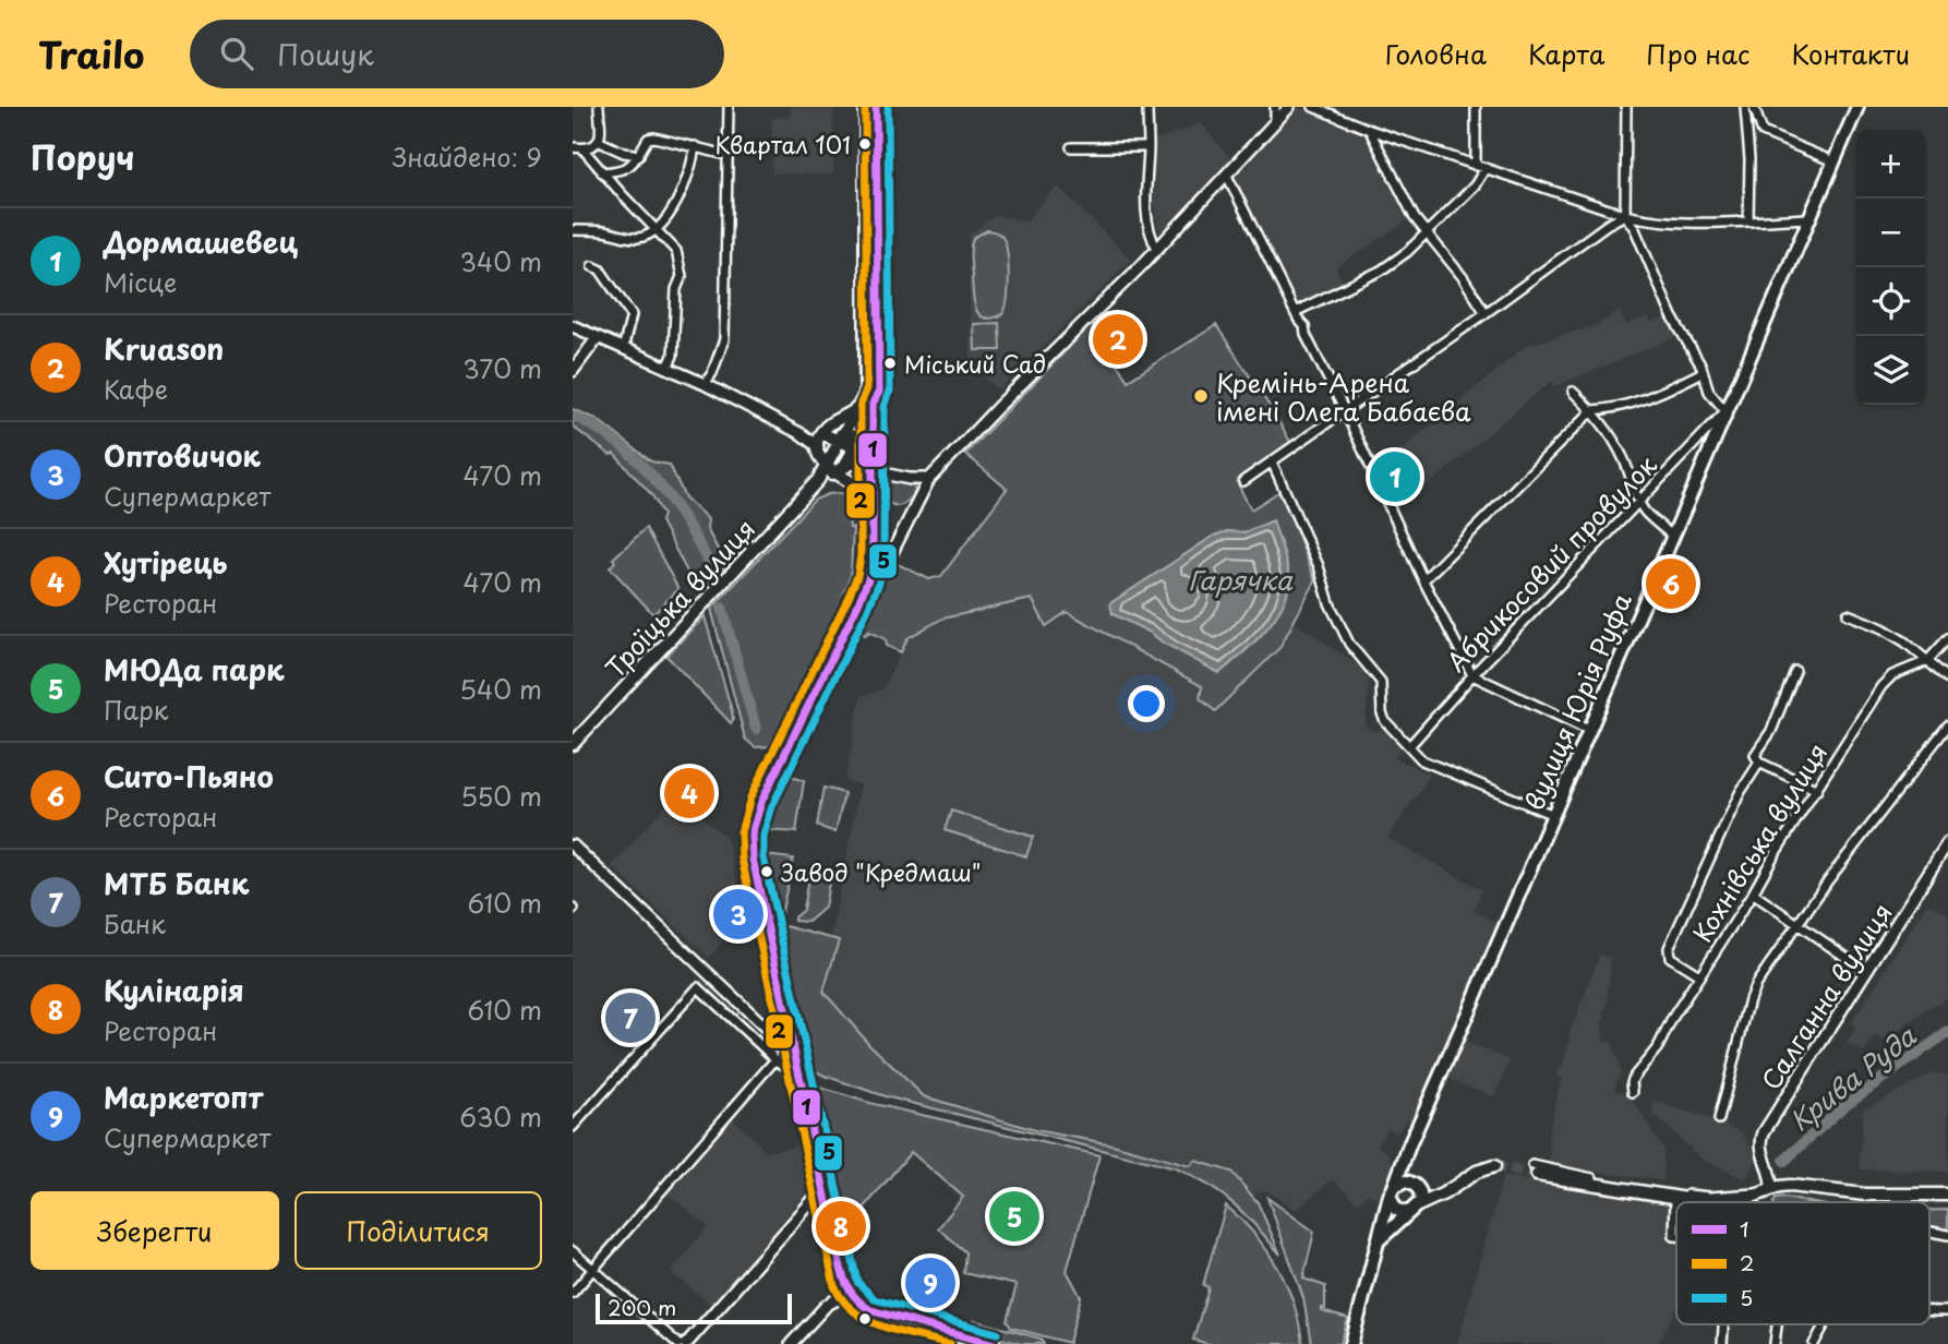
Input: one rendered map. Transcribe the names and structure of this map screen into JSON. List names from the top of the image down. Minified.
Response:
{"streets":{"main road":["Троїцька вулиця","вулиця Юрія Руфа"],"street":["Абрикосовий провулок","Кохнівська вулиця","Салганна вулиця"]},"crossings":[["Абрикосовий провулок","вулиця Юрія Руфа"]],"water":["Гарячка","Крива Руда"],"places":["Квартал 101","Міський Сад","Кремінь-Арена імені Олега Бабаєва","Завод \"Кредмаш\""],"lines":["transit line 1","transit line 2","transit line 5"],"legend":["1","2","5"],"scale_bar":"200 m","page":{"header":"Trailo","search":"Пошук","nav":["Головна","Карта","Про нас","Контакти"],"heading":["Поруч","Знайдено: 9"],"map_buttons":["+","−"],"list":[{"mark":"1","name":"Дормашевец","note":"Місце","value":"340 m"},{"mark":"2","name":"Kruason","note":"Кафе","value":"370 m"},{"mark":"3","name":"Оптовичок","note":"Супермаркет","value":"470 m"},{"mark":"4","name":"Хутірець","note":"Ресторан","value":"470 m"},{"mark":"5","name":"МЮДа парк","note":"Парк","value":"540 m"},{"mark":"6","name":"Сито-Пьяно","note":"Ресторан","value":"550 m"},{"mark":"7","name":"МТБ Банк","note":"Банк","value":"610 m"},{"mark":"8","name":"Кулінарія","note":"Ресторан","value":"610 m"},{"mark":"9","name":"Маркетопт","note":"Супермаркет","value":"630 m"}],"pins":["2","1","6","4","3","7","5","8","9"],"buttons":["Зберегти","Поділитися"],"scale":"200 m"}}
